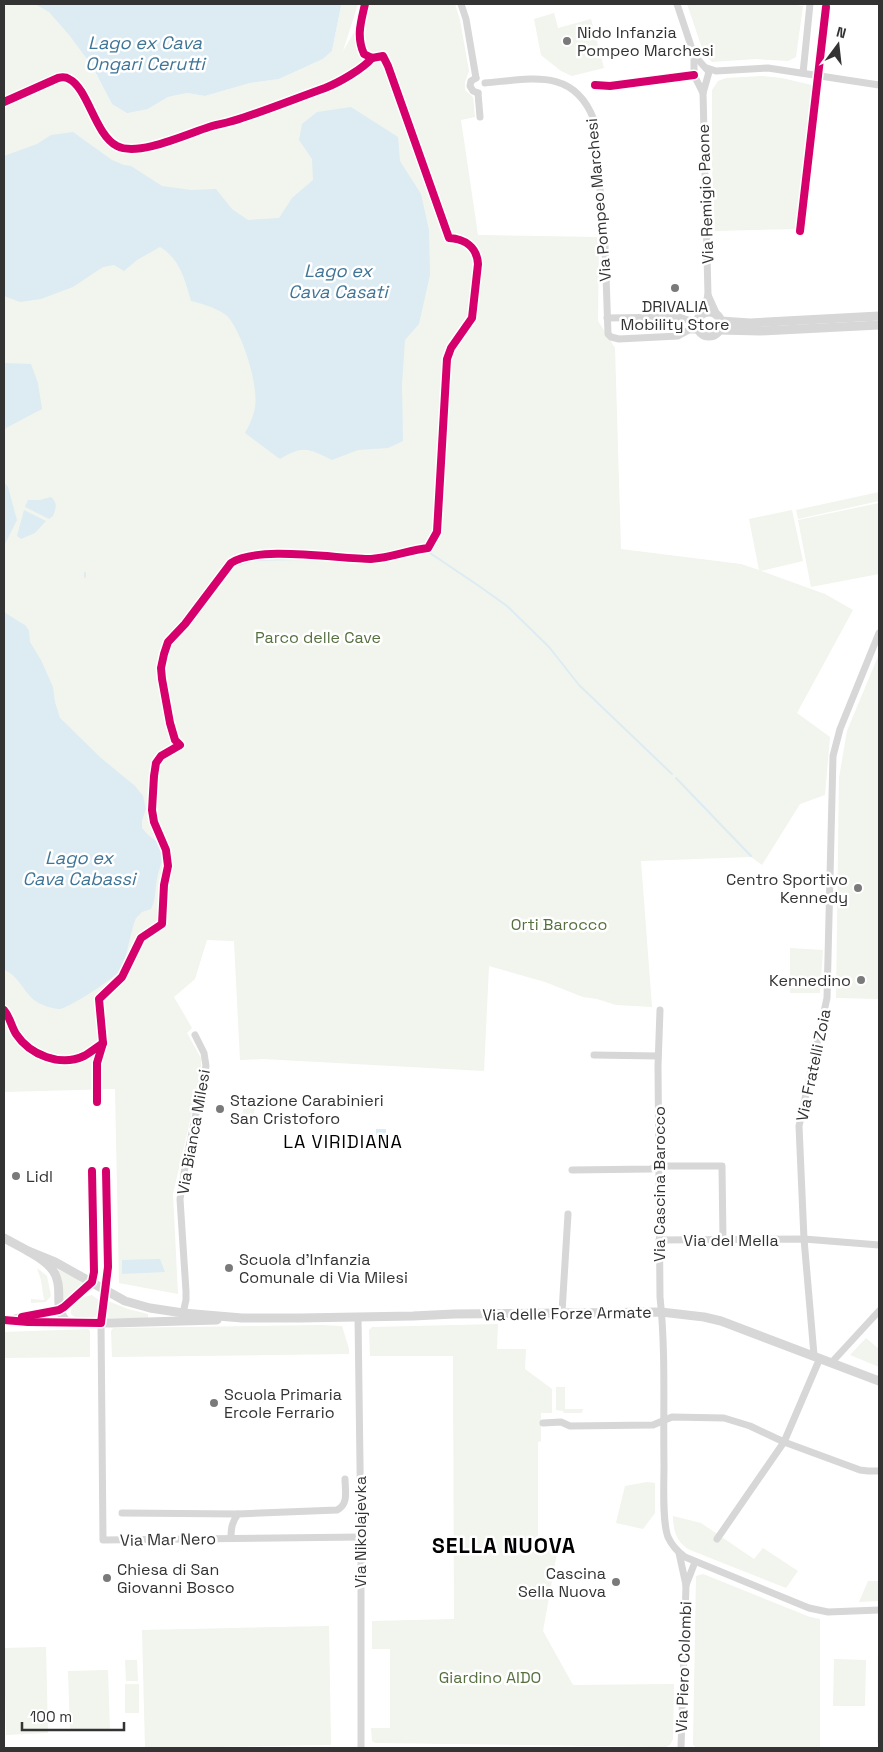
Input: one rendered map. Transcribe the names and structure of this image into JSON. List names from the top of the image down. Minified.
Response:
{"streets":{"street":["Via Remigio Paone","Via Pompeo Marchesi","Via Fratelli Zoia","Via Bianca Milesi","Via Cascina Barocco","Via del Mella","Via delle Forze Armate","Via Nikolajevka","Via Mar Nero","Via Piero Colombi"]},"crossings":[["Via Remigio Paone","Via Pompeo Marchesi"],["Via Fratelli Zoia","Via del Mella"],["Via Fratelli Zoia","Via delle Forze Armate"],["Via Bianca Milesi","Via delle Forze Armate"],["Via Cascina Barocco","Via del Mella"],["Via Cascina Barocco","Via delle Forze Armate"],["Via Cascina Barocco","Via Piero Colombi"],["Via delle Forze Armate","Via Nikolajevka"],["Via delle Forze Armate","Via Mar Nero"],["Via Nikolajevka","Via Mar Nero"]],"districts":["LA VIRIDIANA","SELLA NUOVA"],"water":["Lago ex Cava Ongari Cerutti","Lago ex Cava Casati","Lago ex Cava Cabassi"],"parks":["Parco delle Cave","Orti Barocco","Giardino AIDO"],"places":["Nido Infanzia Pompeo Marchesi","DRIVALIA Mobility Store","Centro Sportivo Kennedy","Kennedino","Stazione Carabinieri San Cristoforo","Lidl","Scuola d'Infanzia Comunale di Via Milesi","Scuola Primaria Ercole Ferrario","Chiesa di San Giovanni Bosco","Cascina Sella Nuova"],"scale_bar":"100 m","north":"top"}
